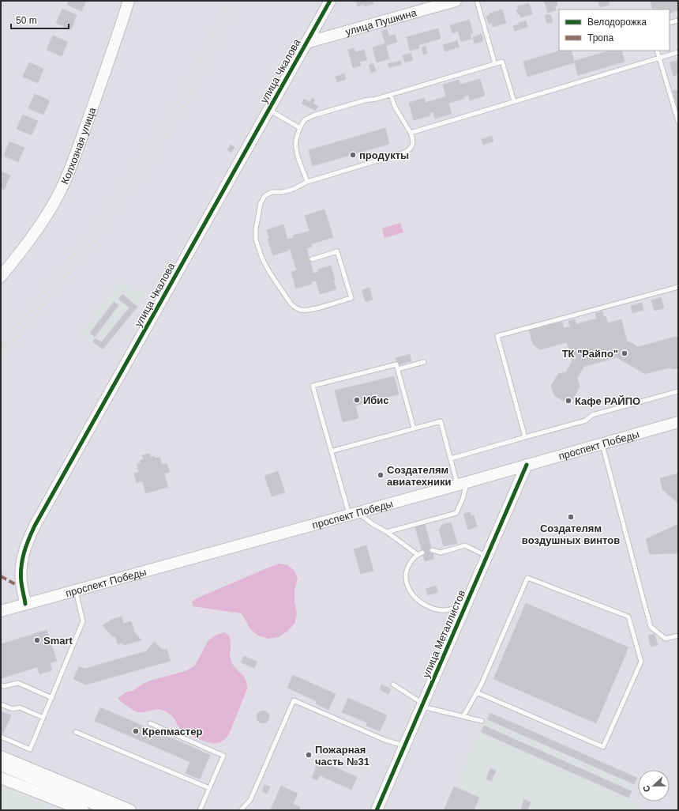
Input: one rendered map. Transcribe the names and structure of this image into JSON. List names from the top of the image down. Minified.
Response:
{"streets":{"main road":["улица Пушкина","улица Чкалова","Колхозная улица","проспект Победы","улица Металлистов"]},"crossings":[["улица Пушкина","улица Чкалова"],["улица Чкалова","проспект Победы"],["проспект Победы","улица Металлистов"]],"places":["продукты","ТК \"Райпо\"","Ибис","Кафе РАЙПО","Создателям авиатехники","Создателям воздушных винтов","Smart","Крепмастер","Пожарная часть №31"],"legend":["Велодорожка","Тропа"],"scale_bar":"50 m","north":"left"}
